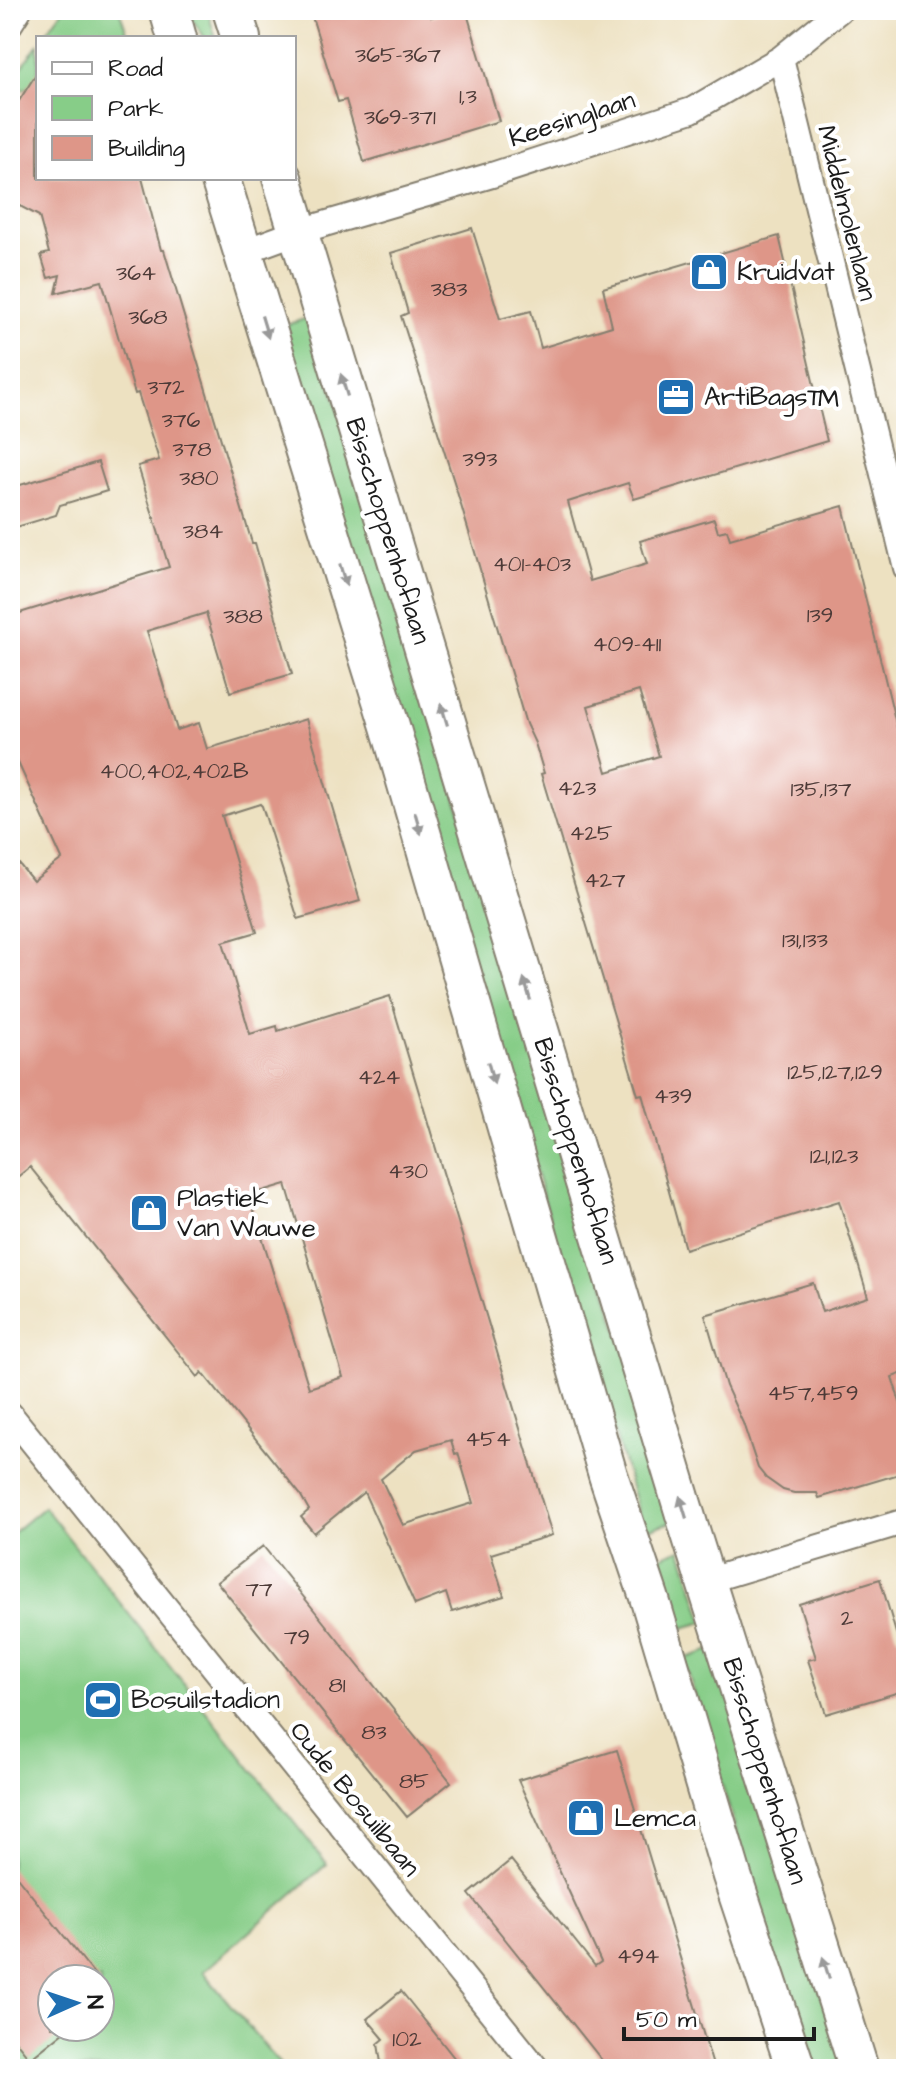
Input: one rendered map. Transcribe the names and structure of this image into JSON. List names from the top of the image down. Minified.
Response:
{"streets":{"main road":["Bisschoppenhoflaan"],"street":["Keesinglaan","Middelmolenlaan","Oude Bosuilbaan"]},"crossings":[["Keesinglaan","Middelmolenlaan"],["Keesinglaan","Bisschoppenhoflaan"]],"places":{"shop":["Kruidvat","Plastiek Van Wauwe","Lemca"],"office":["ArtiBags™"],"sports":["Bosuilstadion"]},"house_numbers":["365-367","1,3","369-371","364","383","368","372","376","378","393","380","384","401-403","139","388","409-411","400,402,402B","423","135,137","425","427","131,133","125,127,129","424","439","121,123","430","457,459","454","77","2","79","81","83","85","494","102"],"legend":["Road","Park","Building"],"scale_bar":"50 m","north":"right"}
